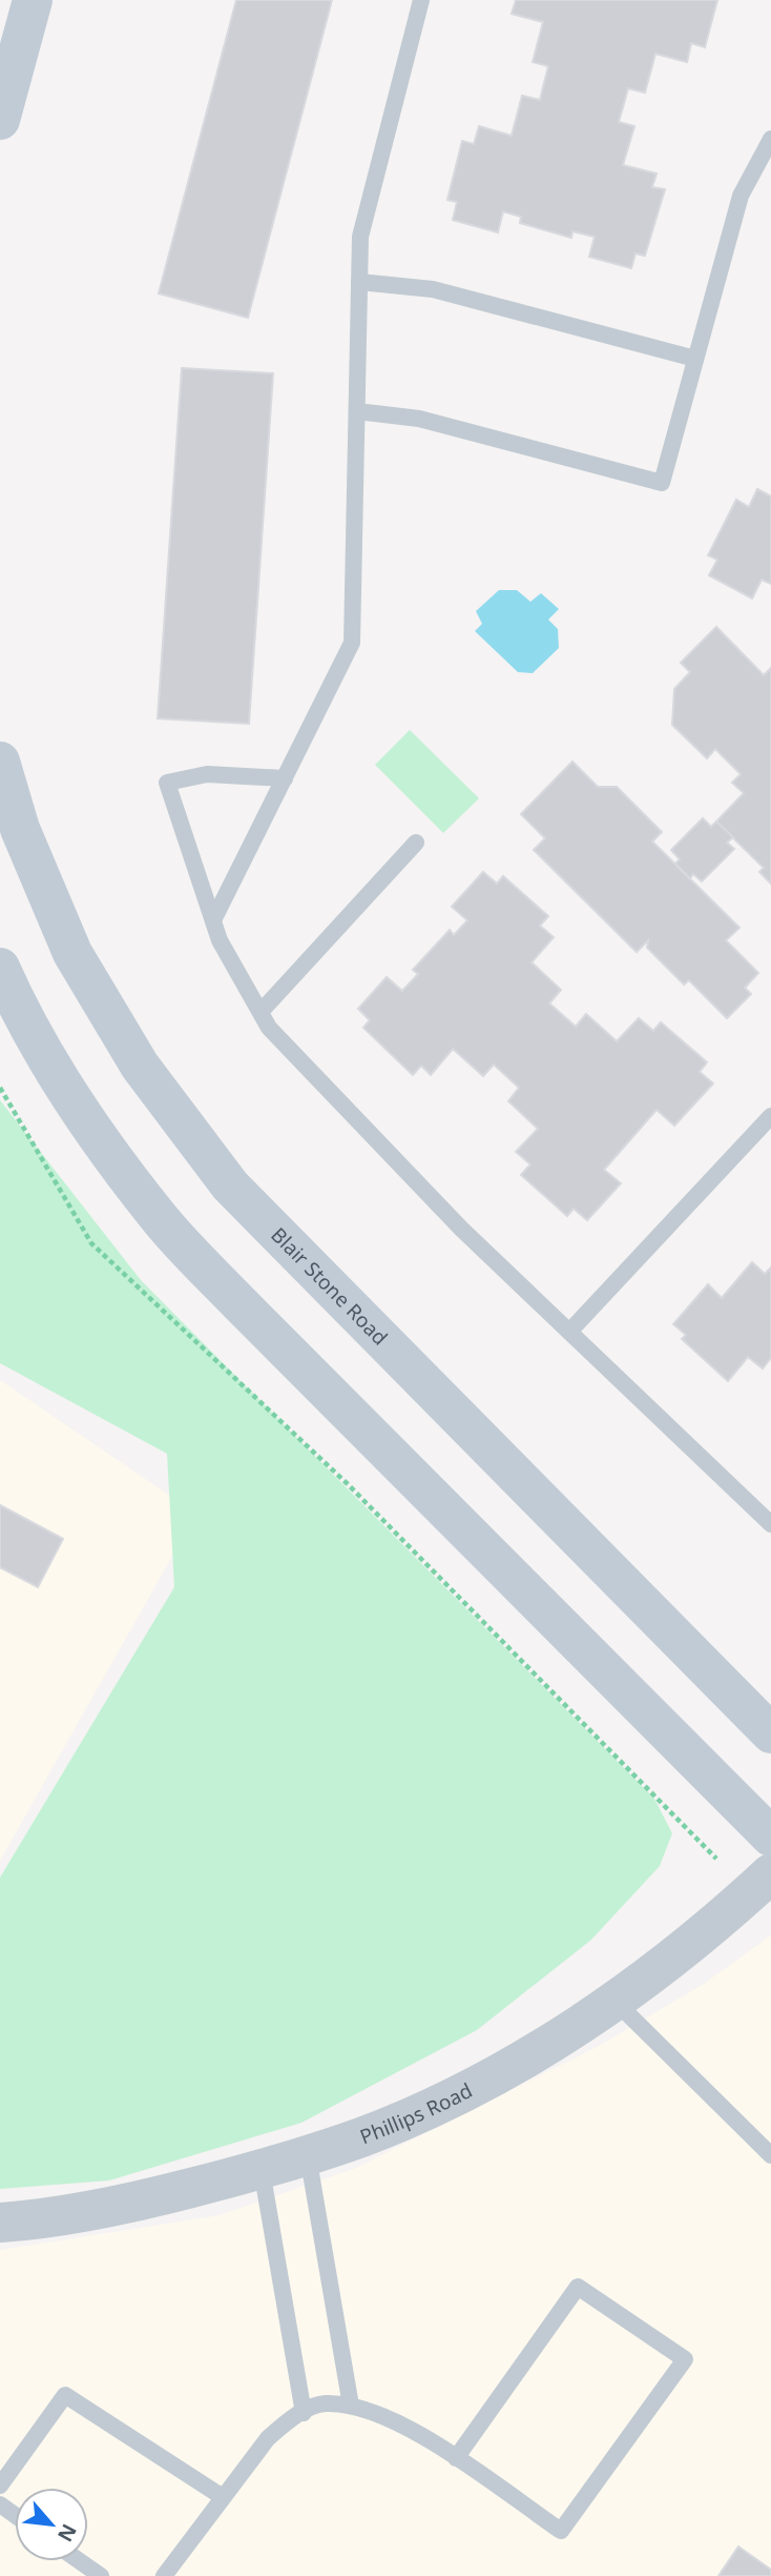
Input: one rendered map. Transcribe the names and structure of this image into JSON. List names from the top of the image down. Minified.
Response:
{"streets":{"main road":["Blair Stone Road"],"street":["Phillips Road"]},"north":"bottom right"}
